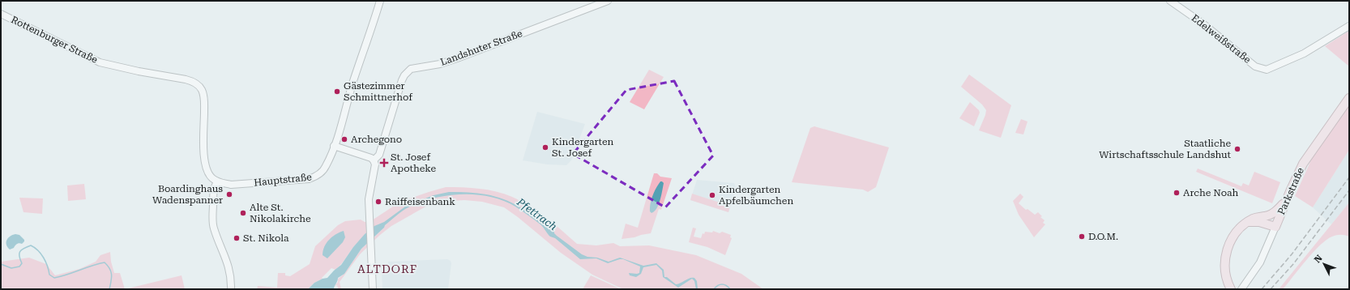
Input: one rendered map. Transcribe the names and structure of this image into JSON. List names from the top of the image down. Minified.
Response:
{"streets":{"main road":["Parkstraße"],"street":["Edelweißstraße","Rottenburger Straße","Landshuter Straße","Hauptstraße"]},"crossings":[["Rottenburger Straße","Hauptstraße"]],"districts":["ALTDORF"],"water":["Pfettrach"],"places":{"other":["Gästezimmer Schmittnerhof","Archegono","Kindergarten St. Josef","Staatliche Wirtschaftsschule Landshut","Arche Noah","Boardinghaus Wadenspanner","Kindergarten Apfelbäumchen","Raiffeisenbank","Alte St. Nikolakirche","D.O.M.","St. Nikola"],"health":["St. Josef Apotheke"]},"north":"top left"}
